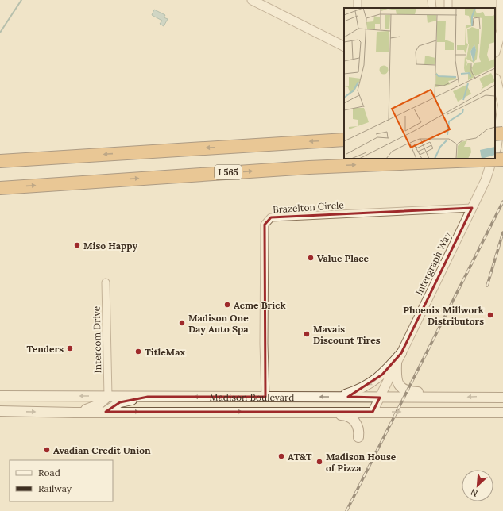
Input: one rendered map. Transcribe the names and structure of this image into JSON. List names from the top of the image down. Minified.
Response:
{"streets":{"highway":["I 565"],"main road":["Madison Boulevard"],"street":["Brazelton Circle","Intergraph Way","Intercom Drive"]},"crossings":[["Brazelton Circle","Intergraph Way"],["Brazelton Circle","Madison Boulevard"],["Intergraph Way","Madison Boulevard"],["Intercom Drive","Madison Boulevard"]],"places":["Miso Happy","Value Place","Acme Brick","Phoenix Millwork Distributors","Madison One Day Auto Spa","Mavais Discount Tires","Tenders","TitleMax","Avadian Credit Union","AT&T","Madison House of Pizza"],"legend":["Road","Railway"],"north":"bottom left"}
